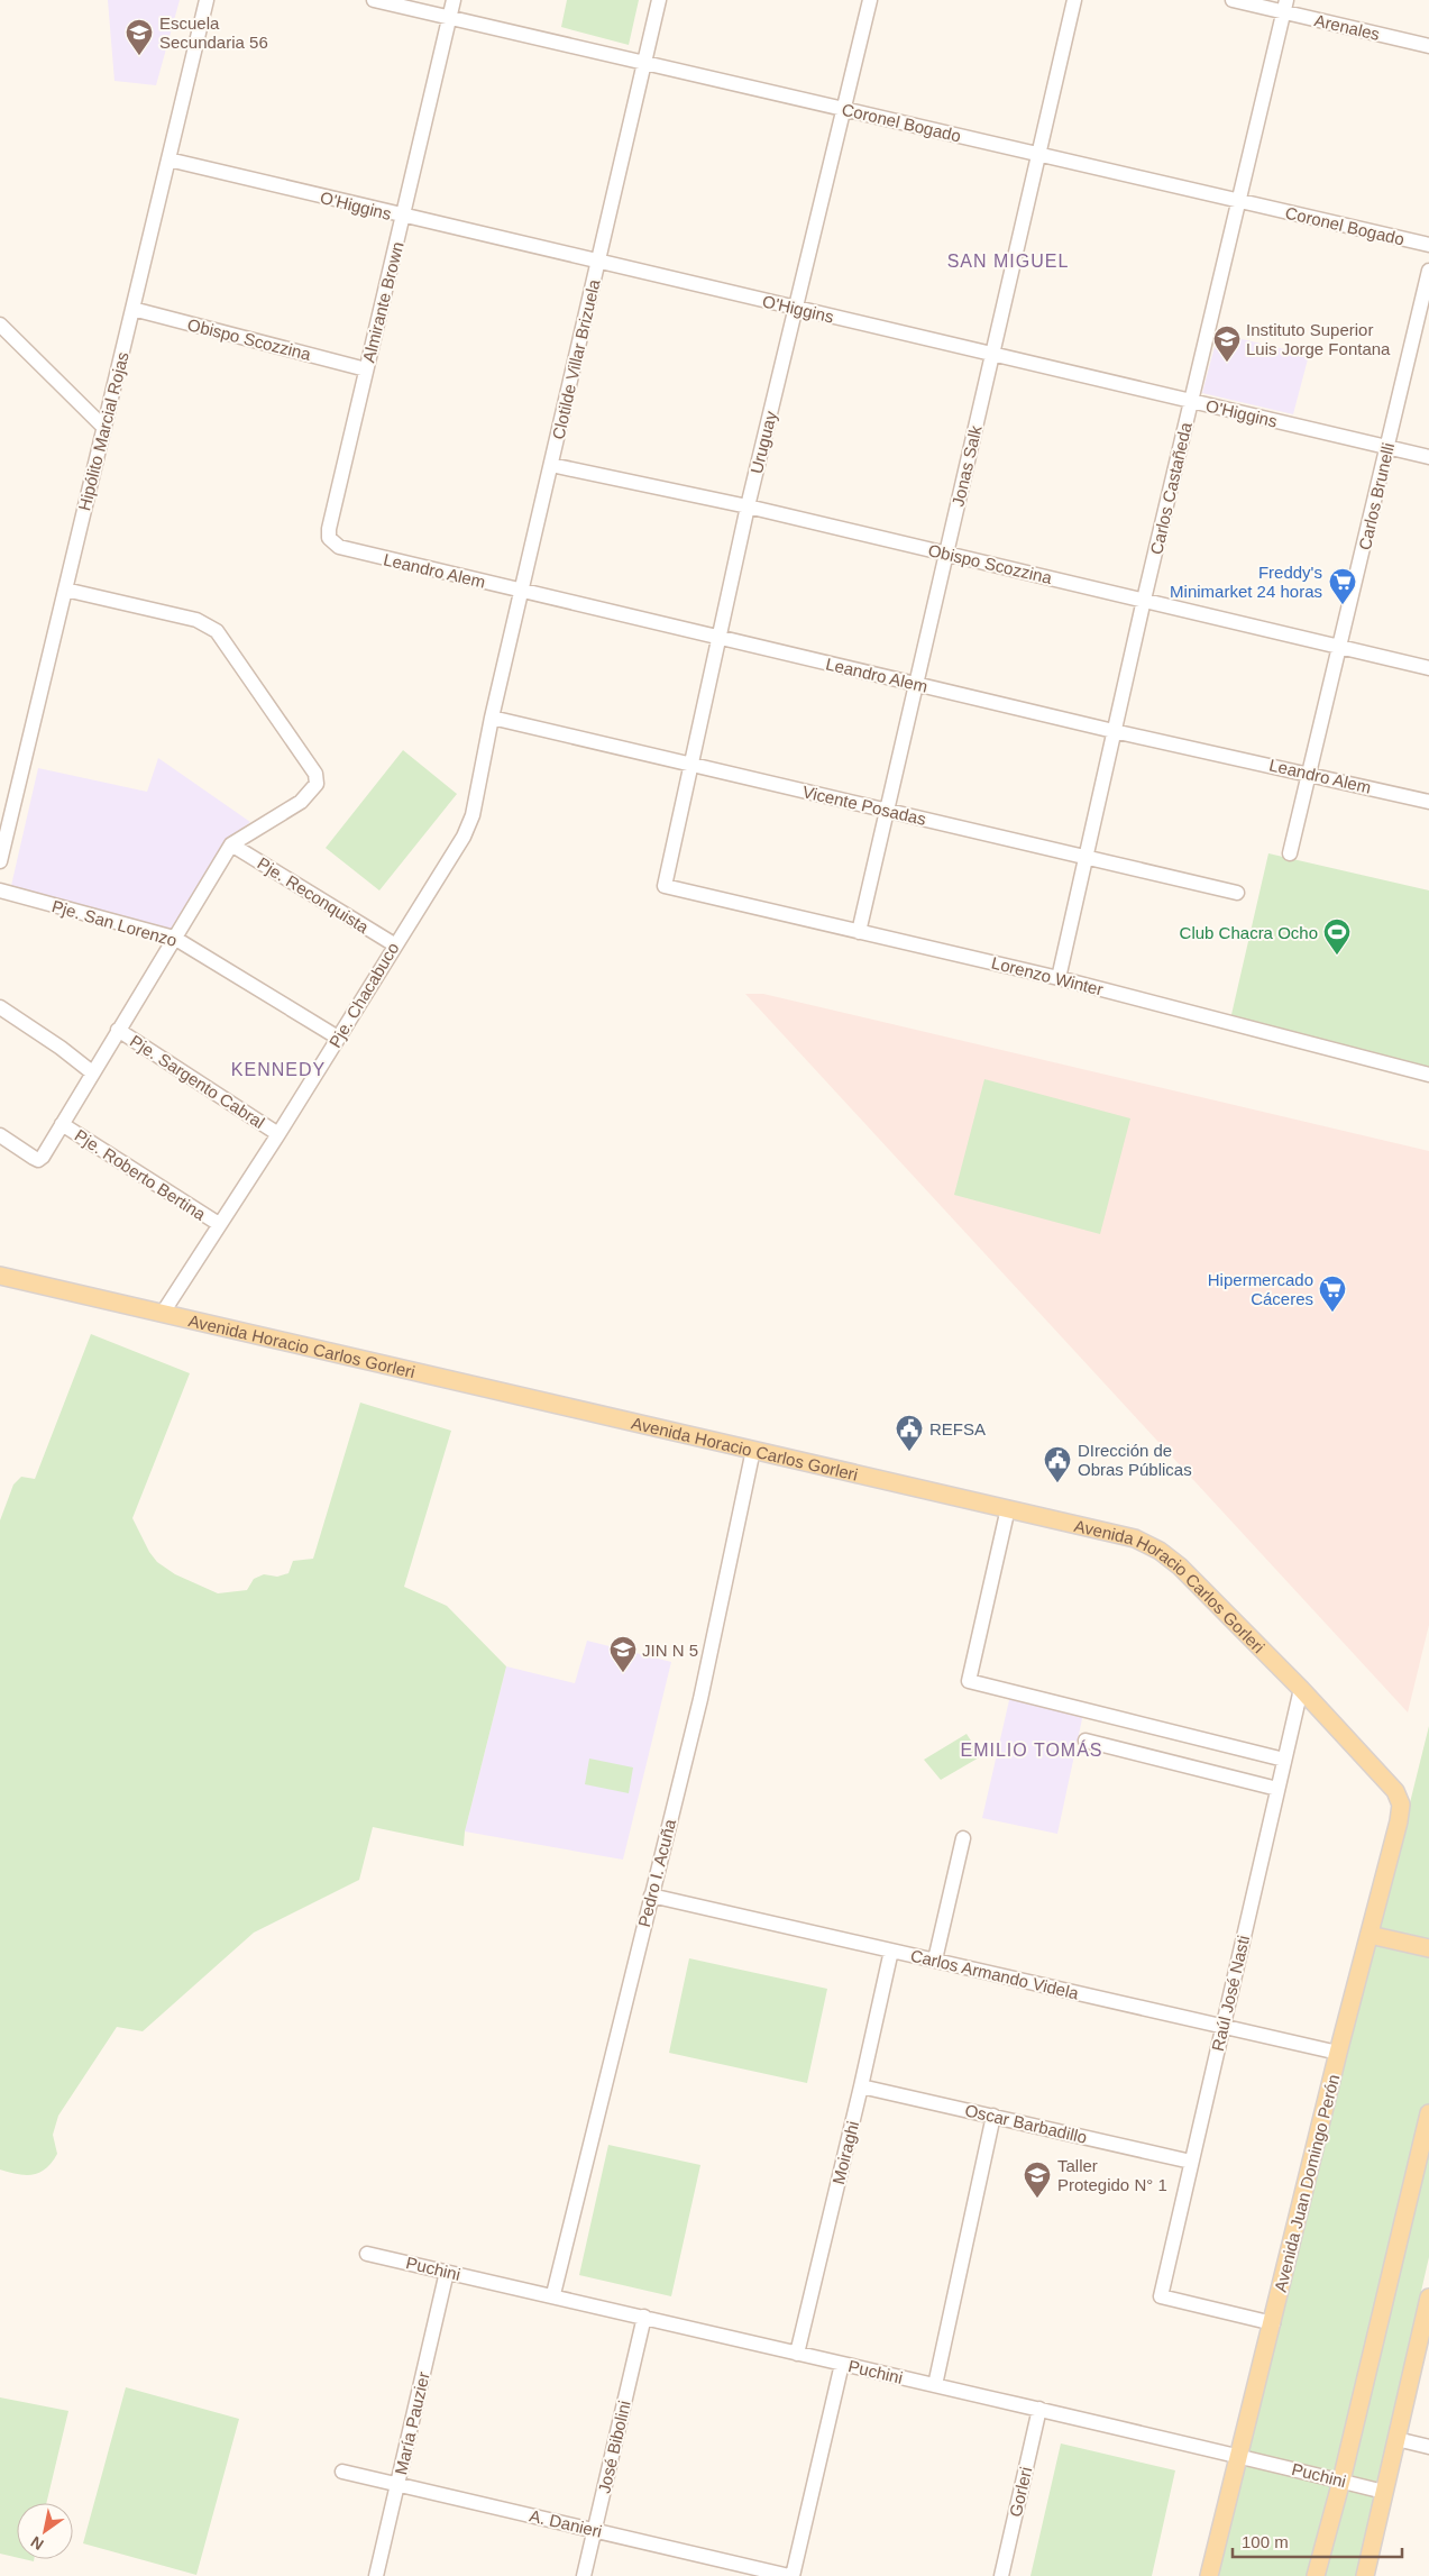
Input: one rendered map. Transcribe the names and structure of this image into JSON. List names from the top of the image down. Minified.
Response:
{"streets":{"main road":["Avenida Horacio Carlos Gorleri","Avenida Juan Domingo Perón"],"street":["Arenales","Coronel Bogado","O'Higgins","Almirante Brown","Obispo Scozzina","Clotilde Villar Brizuela","Hipólito Marcial Rojas","Uruguay","Jonas Salk","Carlos Castañeda","Carlos Brunelli","Leandro Alem","Vicente Posadas","Pje. Reconquista","Pje. San Lorenzo","Lorenzo Winter","Pje. Chacabuco","Pje. Sargento Cabral","Pje. Roberto Bertina","Pedro I. Acuña","Carlos Armando Videla","Raúl José Nasti","Oscar Barbadillo","Moiraghi","Puchini","María Pauzier","José Bibolini","Gorleri","A. Danieri"]},"crossings":[["Arenales","Carlos Castañeda"],["Coronel Bogado","Almirante Brown"],["Coronel Bogado","Clotilde Villar Brizuela"],["Coronel Bogado","Uruguay"],["Coronel Bogado","Jonas Salk"],["Coronel Bogado","Carlos Castañeda"],["O'Higgins","Almirante Brown"],["O'Higgins","Clotilde Villar Brizuela"],["O'Higgins","Hipólito Marcial Rojas"],["O'Higgins","Uruguay"],["O'Higgins","Jonas Salk"],["O'Higgins","Carlos Castañeda"],["O'Higgins","Carlos Brunelli"],["Almirante Brown","Obispo Scozzina"],["Almirante Brown","Leandro Alem"],["Obispo Scozzina","Clotilde Villar Brizuela"],["Obispo Scozzina","Hipólito Marcial Rojas"],["Obispo Scozzina","Uruguay"],["Obispo Scozzina","Jonas Salk"],["Obispo Scozzina","Carlos Castañeda"],["Obispo Scozzina","Carlos Brunelli"],["Clotilde Villar Brizuela","Leandro Alem"],["Clotilde Villar Brizuela","Vicente Posadas"],["Clotilde Villar Brizuela","Pje. Chacabuco"],["Uruguay","Leandro Alem"],["Uruguay","Vicente Posadas"],["Uruguay","Lorenzo Winter"],["Jonas Salk","Leandro Alem"],["Jonas Salk","Vicente Posadas"],["Jonas Salk","Lorenzo Winter"],["Carlos Castañeda","Leandro Alem"],["Carlos Castañeda","Vicente Posadas"],["Carlos Castañeda","Lorenzo Winter"],["Carlos Brunelli","Leandro Alem"],["Vicente Posadas","Pje. Chacabuco"],["Pje. Reconquista","Pje. Chacabuco"],["Pje. San Lorenzo","Pje. Chacabuco"],["Pje. Chacabuco","Pje. Sargento Cabral"],["Pje. Chacabuco","Pje. Roberto Bertina"],["Pje. Chacabuco","Avenida Horacio Carlos Gorleri"],["Avenida Horacio Carlos Gorleri","Pedro I. Acuña"],["Avenida Horacio Carlos Gorleri","Raúl José Nasti"],["Avenida Horacio Carlos Gorleri","Avenida Juan Domingo Perón"],["Pedro I. Acuña","Carlos Armando Videla"],["Pedro I. Acuña","Puchini"],["Carlos Armando Videla","Raúl José Nasti"],["Carlos Armando Videla","Moiraghi"],["Carlos Armando Videla","Avenida Juan Domingo Perón"],["Raúl José Nasti","Oscar Barbadillo"],["Raúl José Nasti","Avenida Juan Domingo Perón"],["Oscar Barbadillo","Moiraghi"],["Moiraghi","Puchini"],["Avenida Juan Domingo Perón","Puchini"],["Puchini","María Pauzier"],["Puchini","José Bibolini"],["Puchini","Gorleri"],["María Pauzier","A. Danieri"],["José Bibolini","A. Danieri"]],"districts":["SAN MIGUEL","KENNEDY","EMILIO TOMÁS"],"places":{"school or university":["Escuela Secundaria 56","Instituto Superior Luis Jorge Fontana","JIN N 5","Taller Protegido N° 1"],"supermarket":["Freddy's Minimarket 24 horas","Hipermercado Cáceres"],"sports":["Club Chacra Ocho"],"public building":["REFSA","DIrección de Obras Públicas"]},"scale_bar":"100 m","north":"bottom left"}
